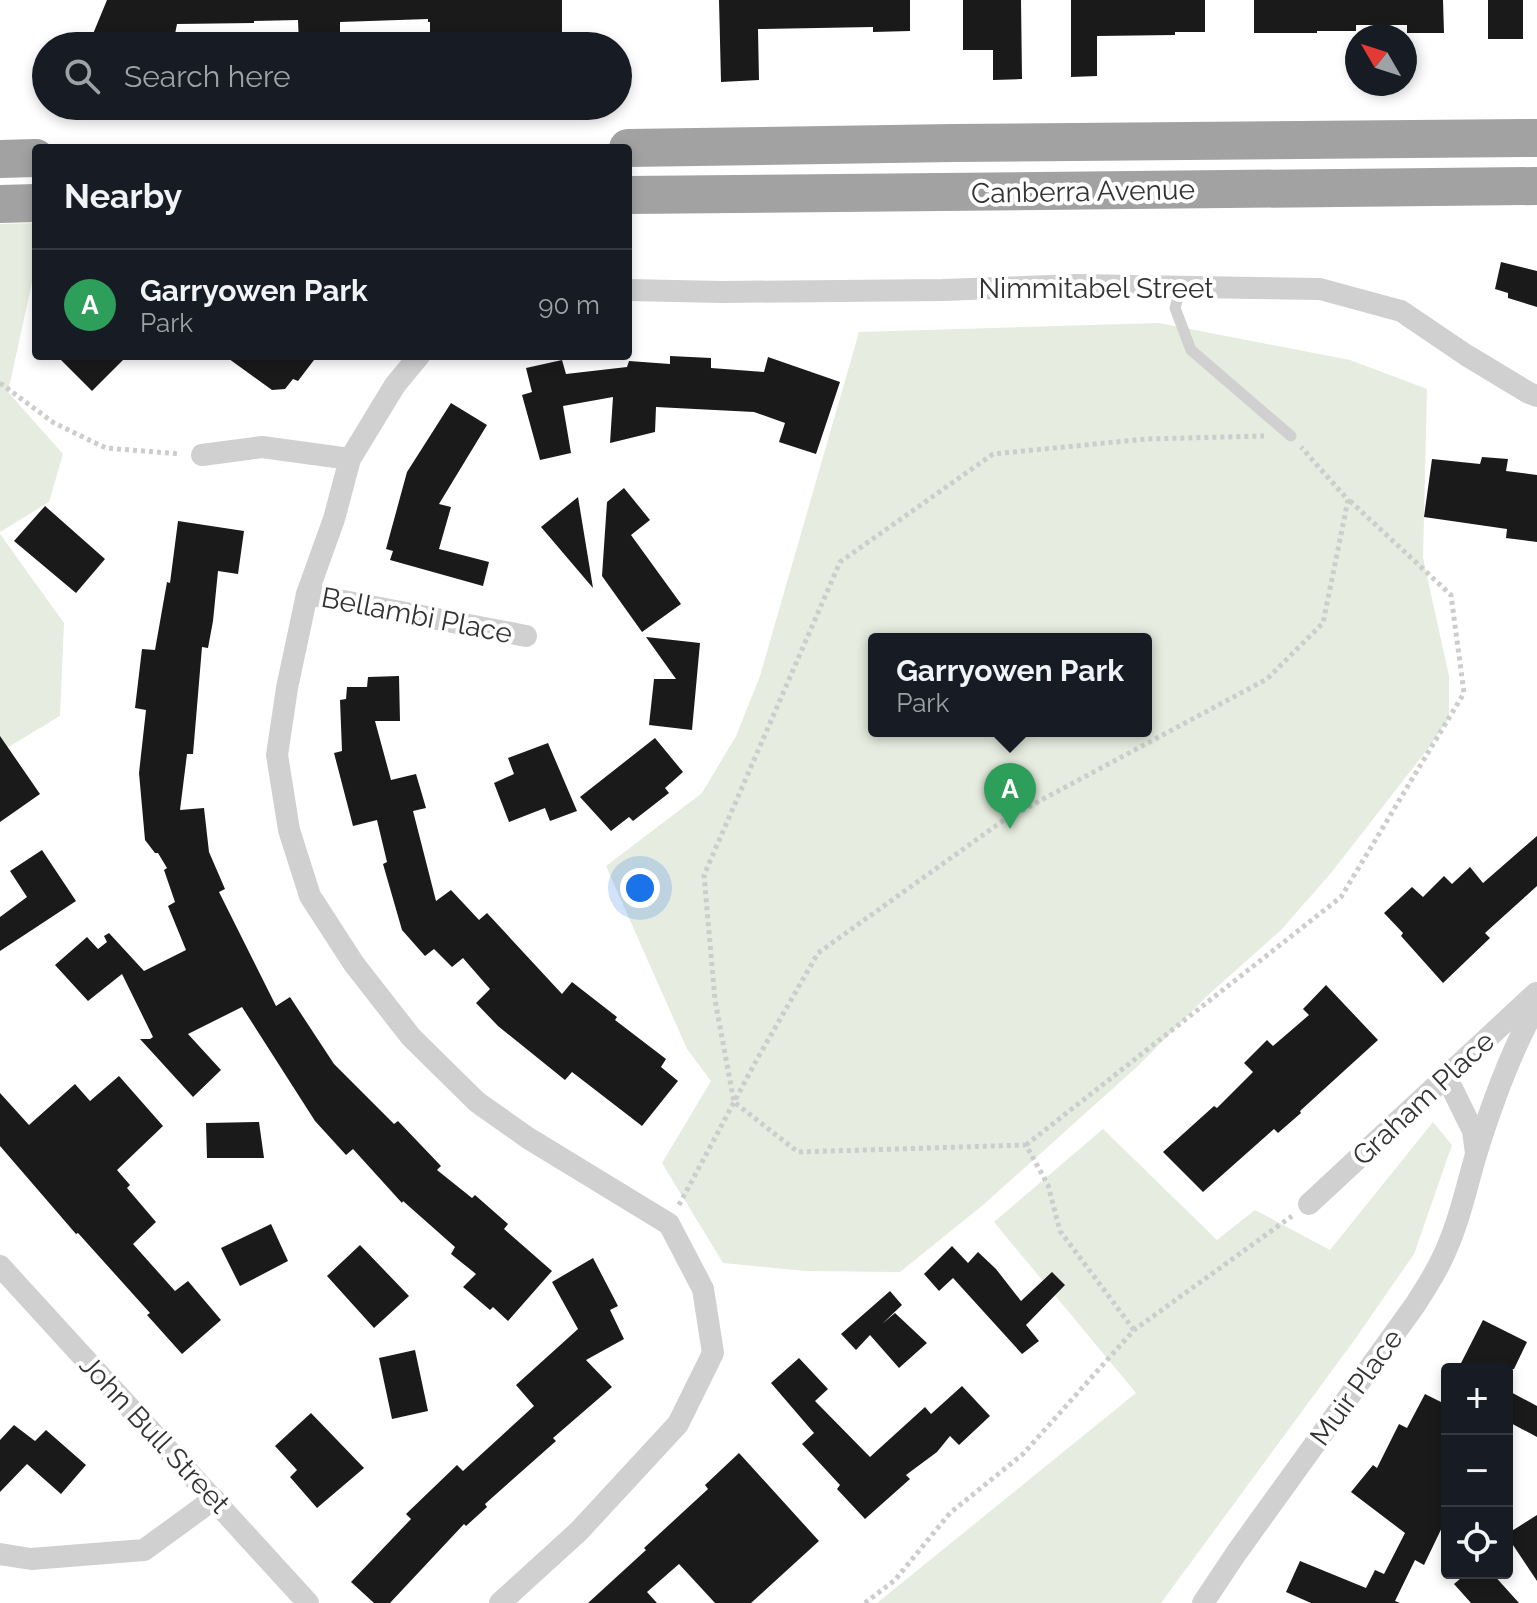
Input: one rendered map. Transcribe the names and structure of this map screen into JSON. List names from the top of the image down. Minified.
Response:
{"streets":{"highway":["Canberra Avenue"],"street":["Nimmitabel Street","Bellambi Place","Graham Place","Muir Place","John Bull Street"]},"north":"top left","page":{"search":"Search here","heading":"Nearby","list":[{"mark":"A","name":"Garryowen Park","note":"Park","value":"90 m"}],"popup":["Garryowen Park","Park"],"pins":"A","map_buttons":["+","−"]}}
